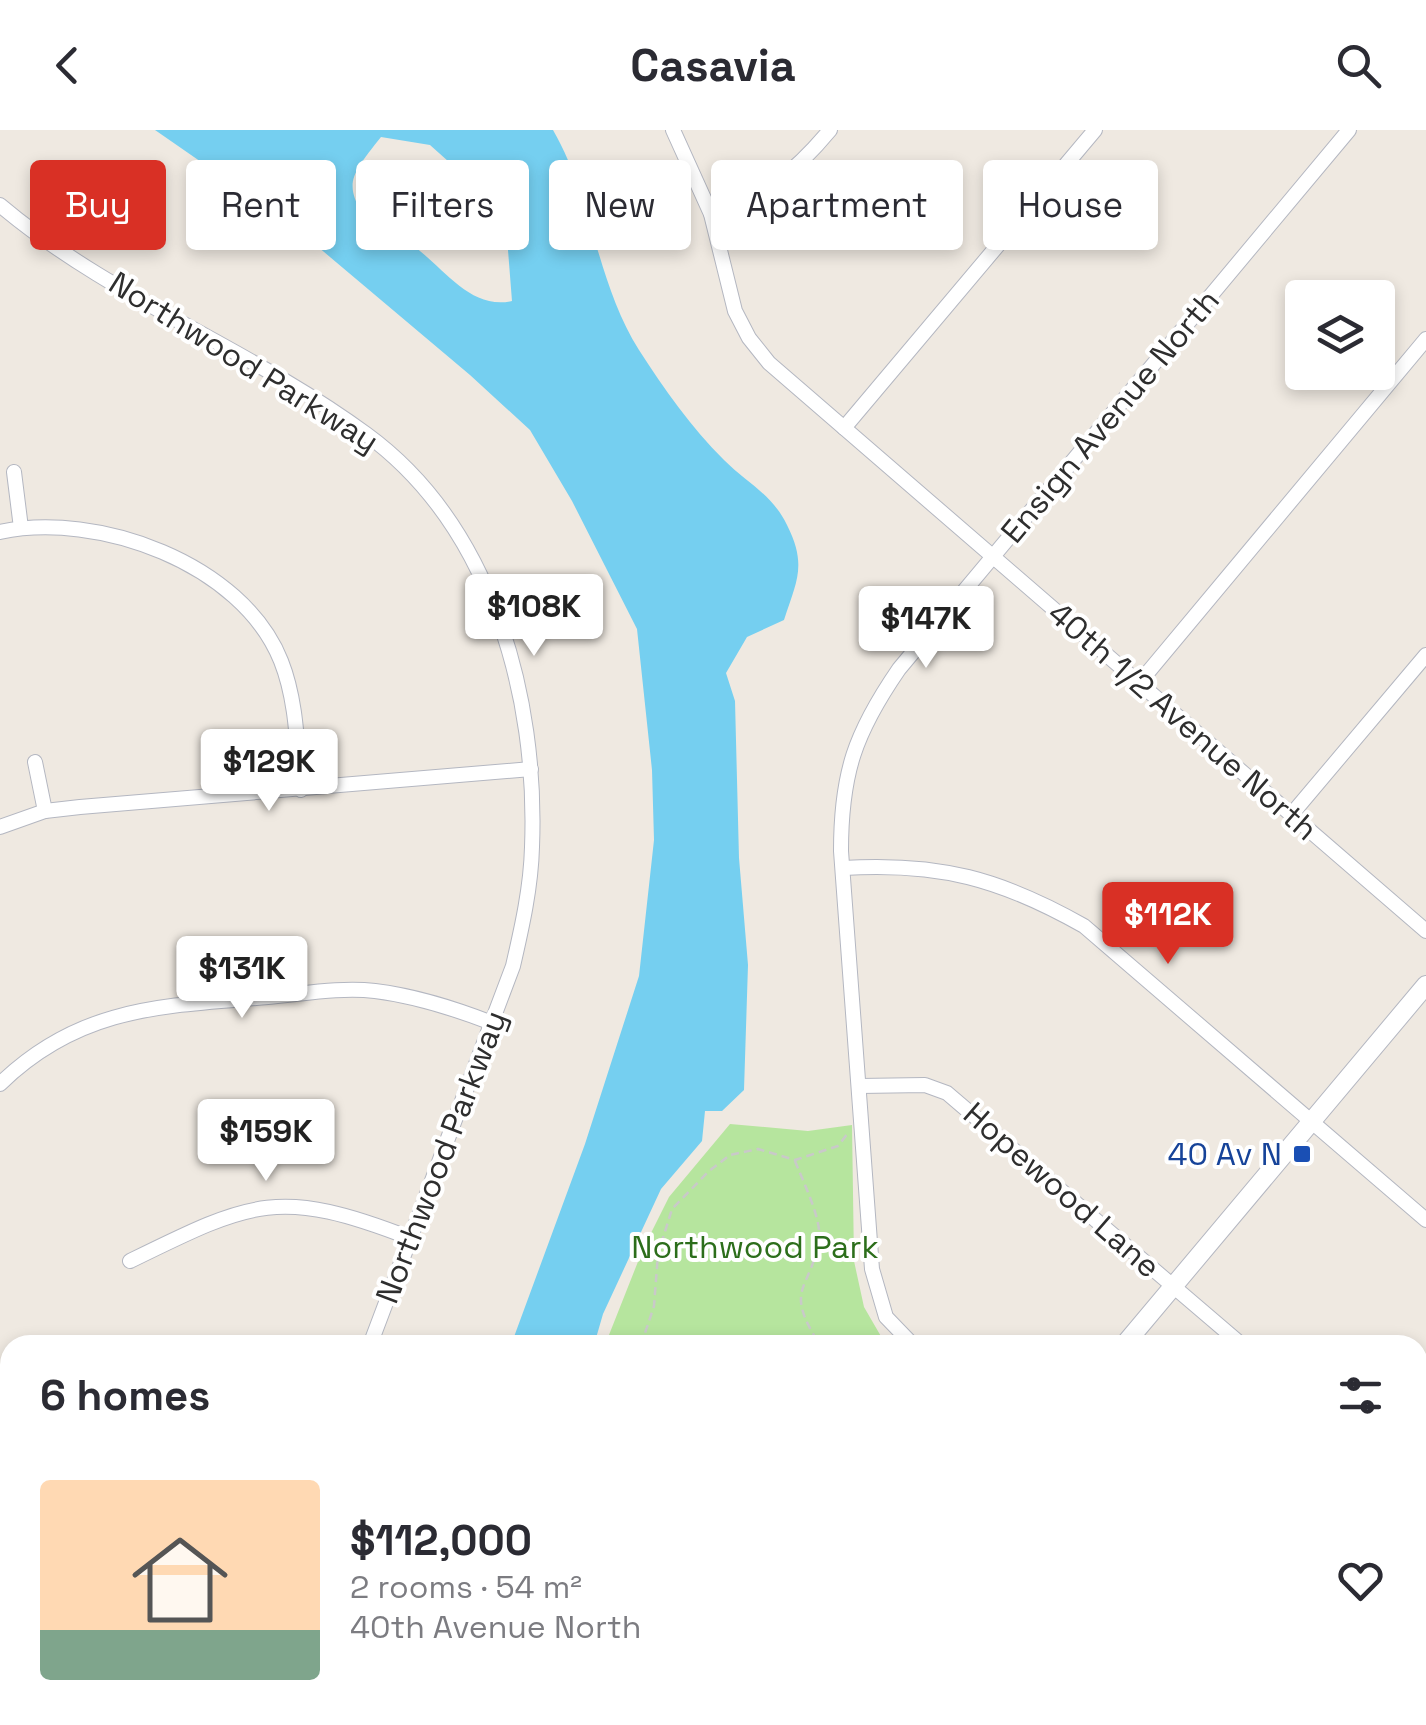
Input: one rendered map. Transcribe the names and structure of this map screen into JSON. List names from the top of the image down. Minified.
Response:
{"streets":{"street":["Northwood Parkway","Ensign Avenue North","40th 1/2 Avenue North","Hopewood Lane"]},"crossings":[["Ensign Avenue North","40th 1/2 Avenue North"],["Ensign Avenue North","Hopewood Lane"]],"parks":["Northwood Park"],"places":{"transit":["40 Av N"]},"page":{"header":"Casavia","chip":["Buy","Rent","Filters","New","Apartment","House"],"price":["$108K","$147K","$129K","$112K","$131K","$159K"],"heading":"6 homes","list":[{"name":"$112,000","note":"2 rooms · 54 m² · 40th Avenue North"}]}}
